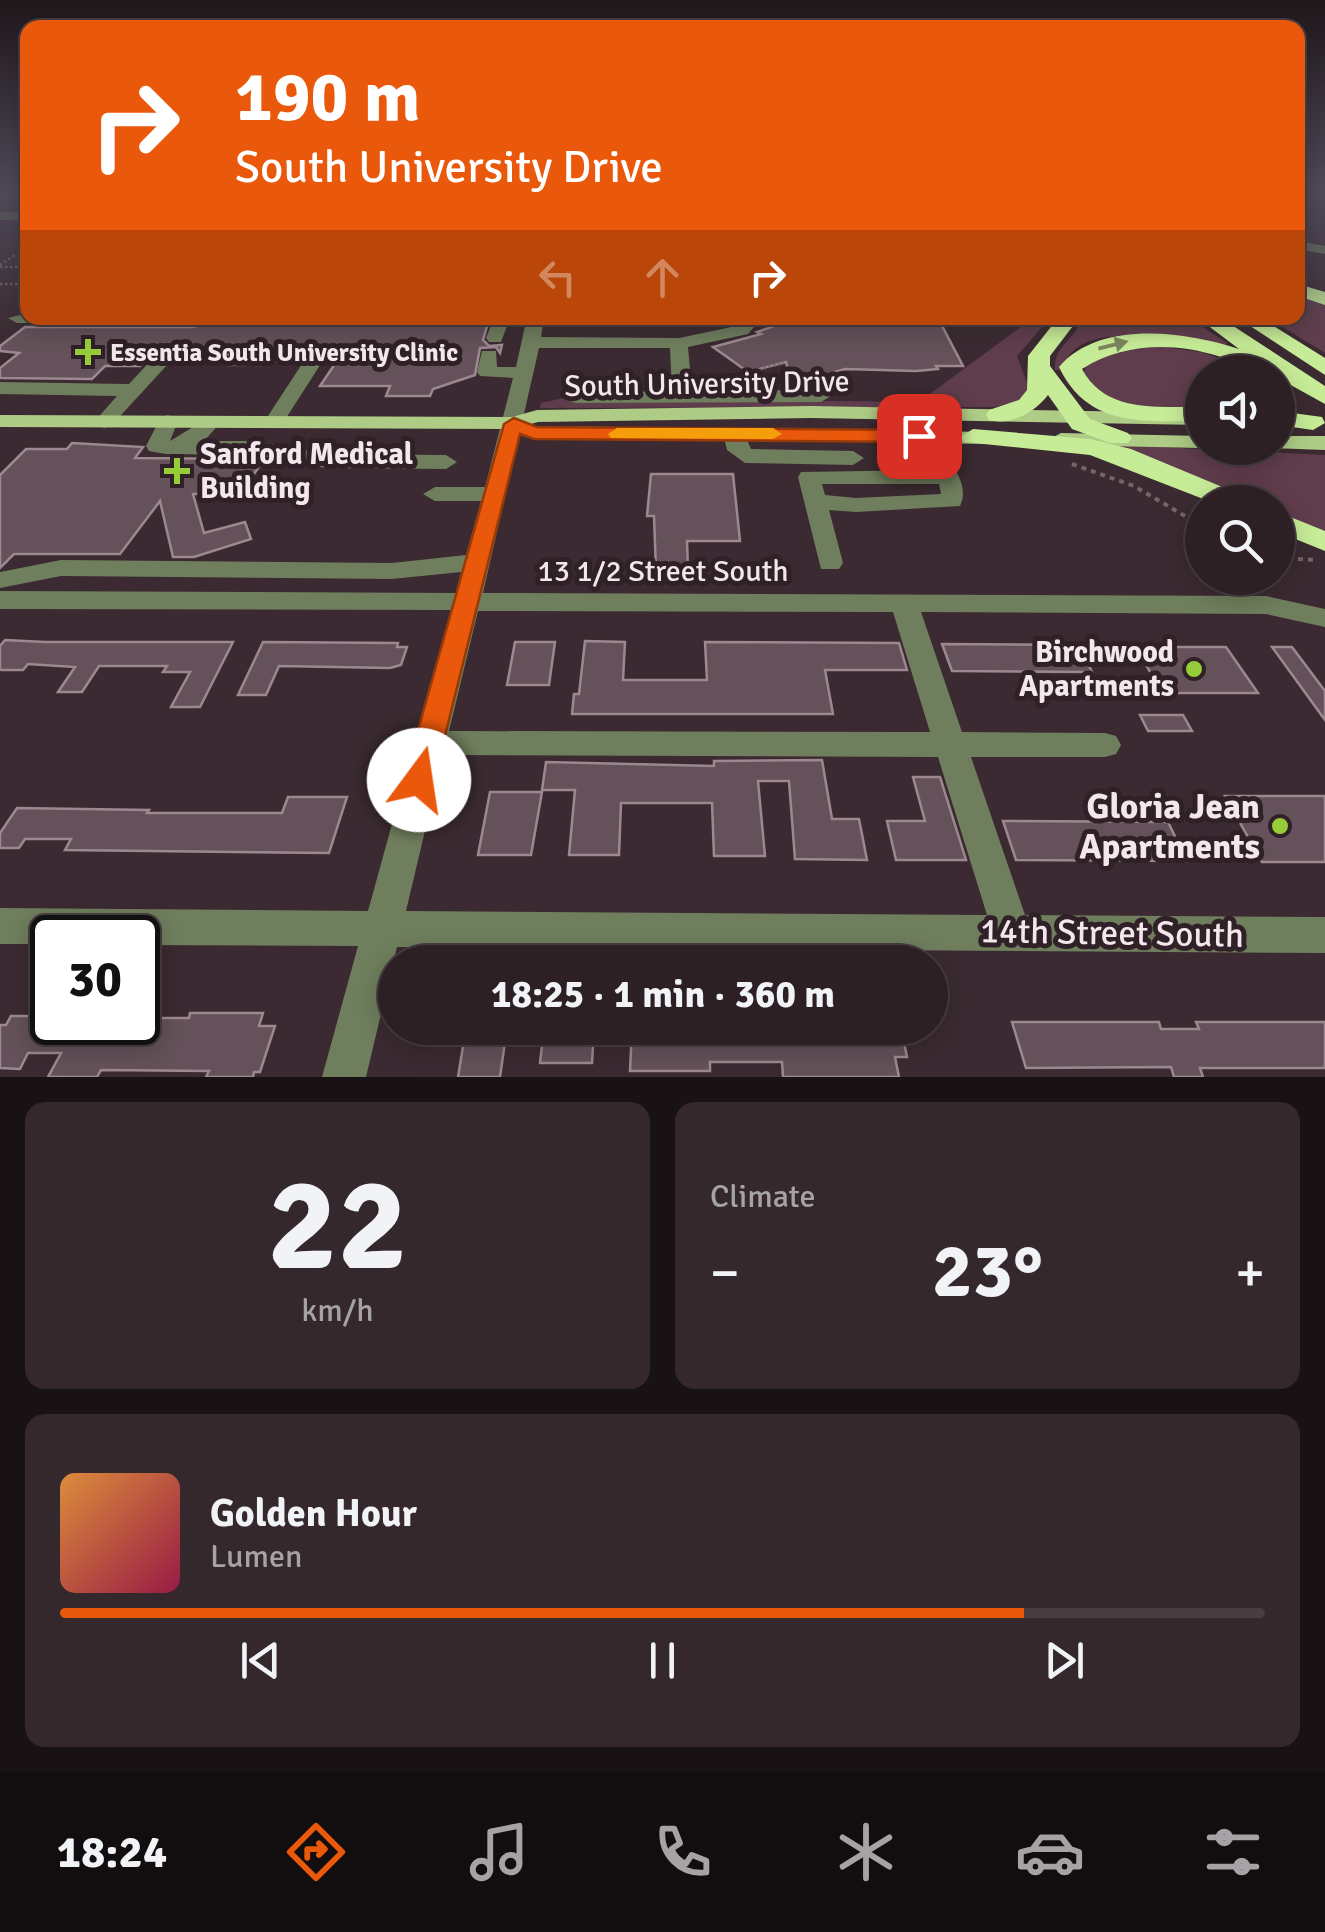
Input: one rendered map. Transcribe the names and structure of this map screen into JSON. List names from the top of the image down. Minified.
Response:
{"streets":{"main road":["South University Drive"],"street":["13 1/2 Street South","14th Street South"]},"places":{"health":["Essentia South University Clinic","Sanford Medical Building"],"other":["Birchwood Apartments","Gloria Jean Apartments"]},"page":{"turn":["190 m","South University Drive"],"limit":"30","trip":"18:25 · 1 min · 360 m","tile":[["22","km/h"],"Climate"],"heat":["−","23°","+"],"song":["Golden Hour","Lumen"],"tabs":"18:24"}}
